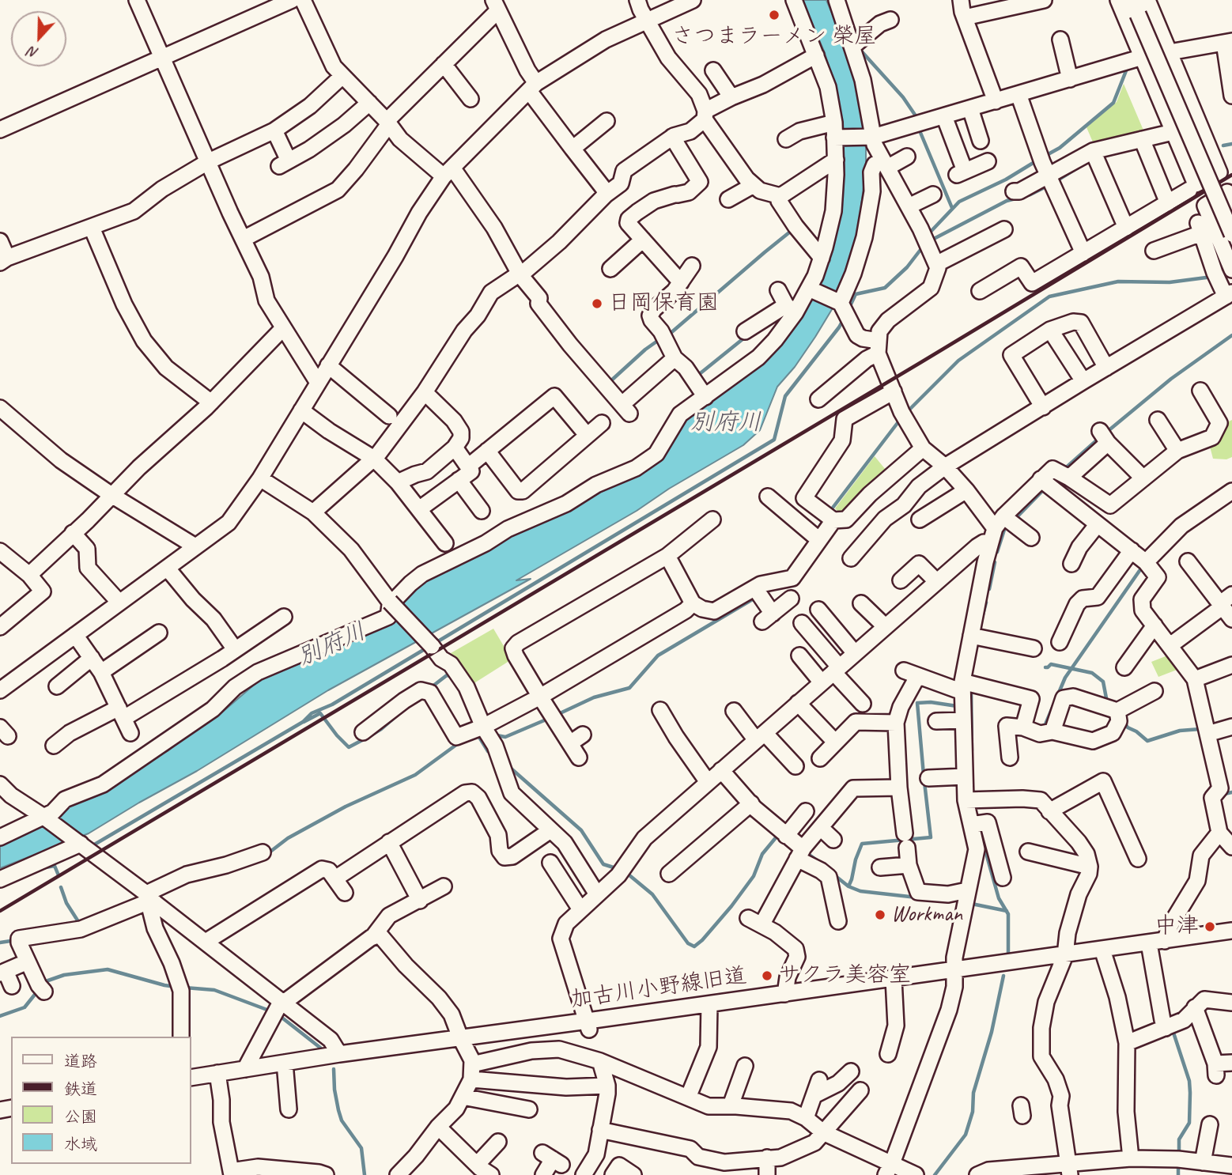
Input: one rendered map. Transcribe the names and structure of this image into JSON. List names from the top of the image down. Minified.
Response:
{"streets":{"street":["加古川小野線旧道"]},"water":["別府川"],"places":["さつまラーメン 榮屋","日岡保育園","Workman","中津","サクラ美容室"],"legend":["道路","鉄道","公園","水域"],"north":"bottom"}
